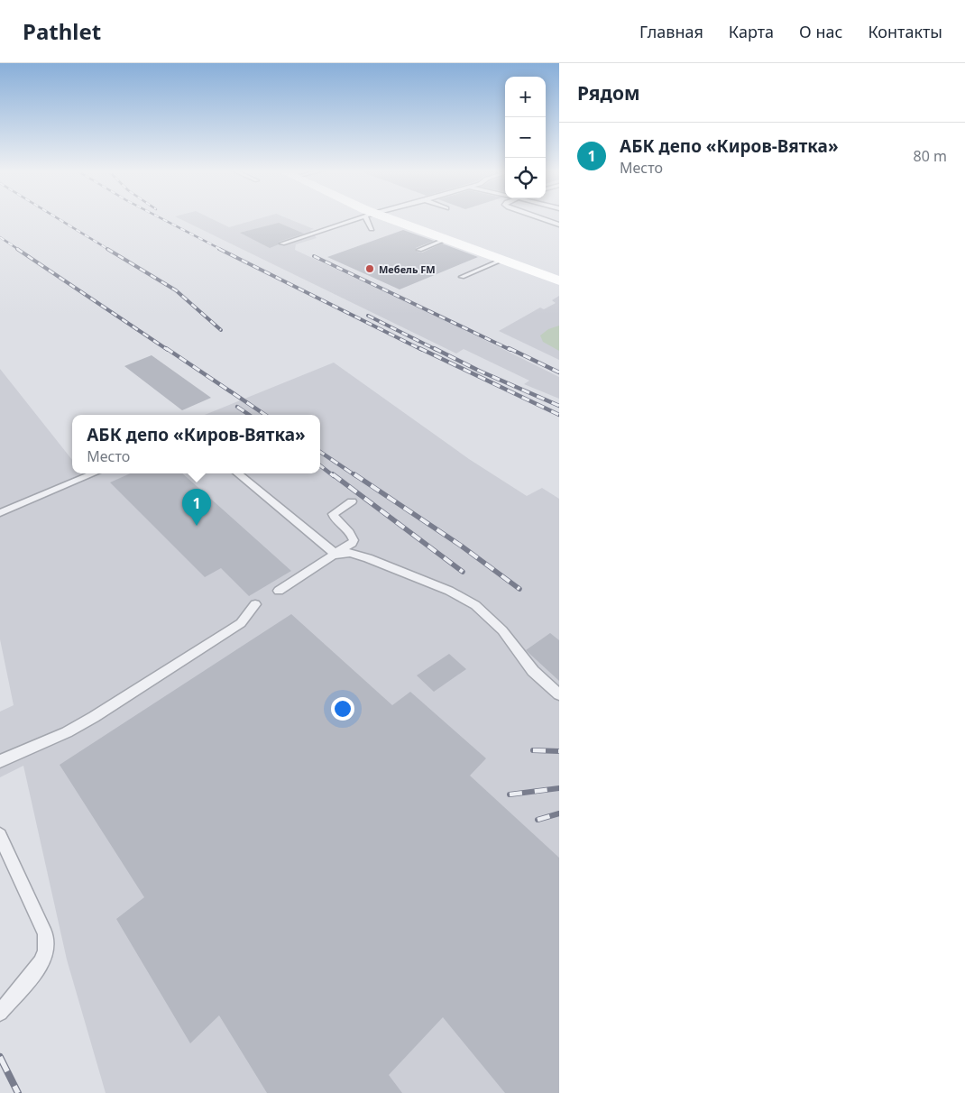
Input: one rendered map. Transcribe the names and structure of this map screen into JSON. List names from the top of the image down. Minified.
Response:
{"places":["Мебель FM"],"page":{"header":"Pathlet","nav":["Главная","Карта","О нас","Контакты"],"heading":"Рядом","map_buttons":["+","−"],"list":[{"mark":"1","name":"АБК депо «Киров-Вятка»","note":"Место","value":"80 m"}],"popup":["АБК депо «Киров-Вятка»","Место"],"pins":"1"}}
